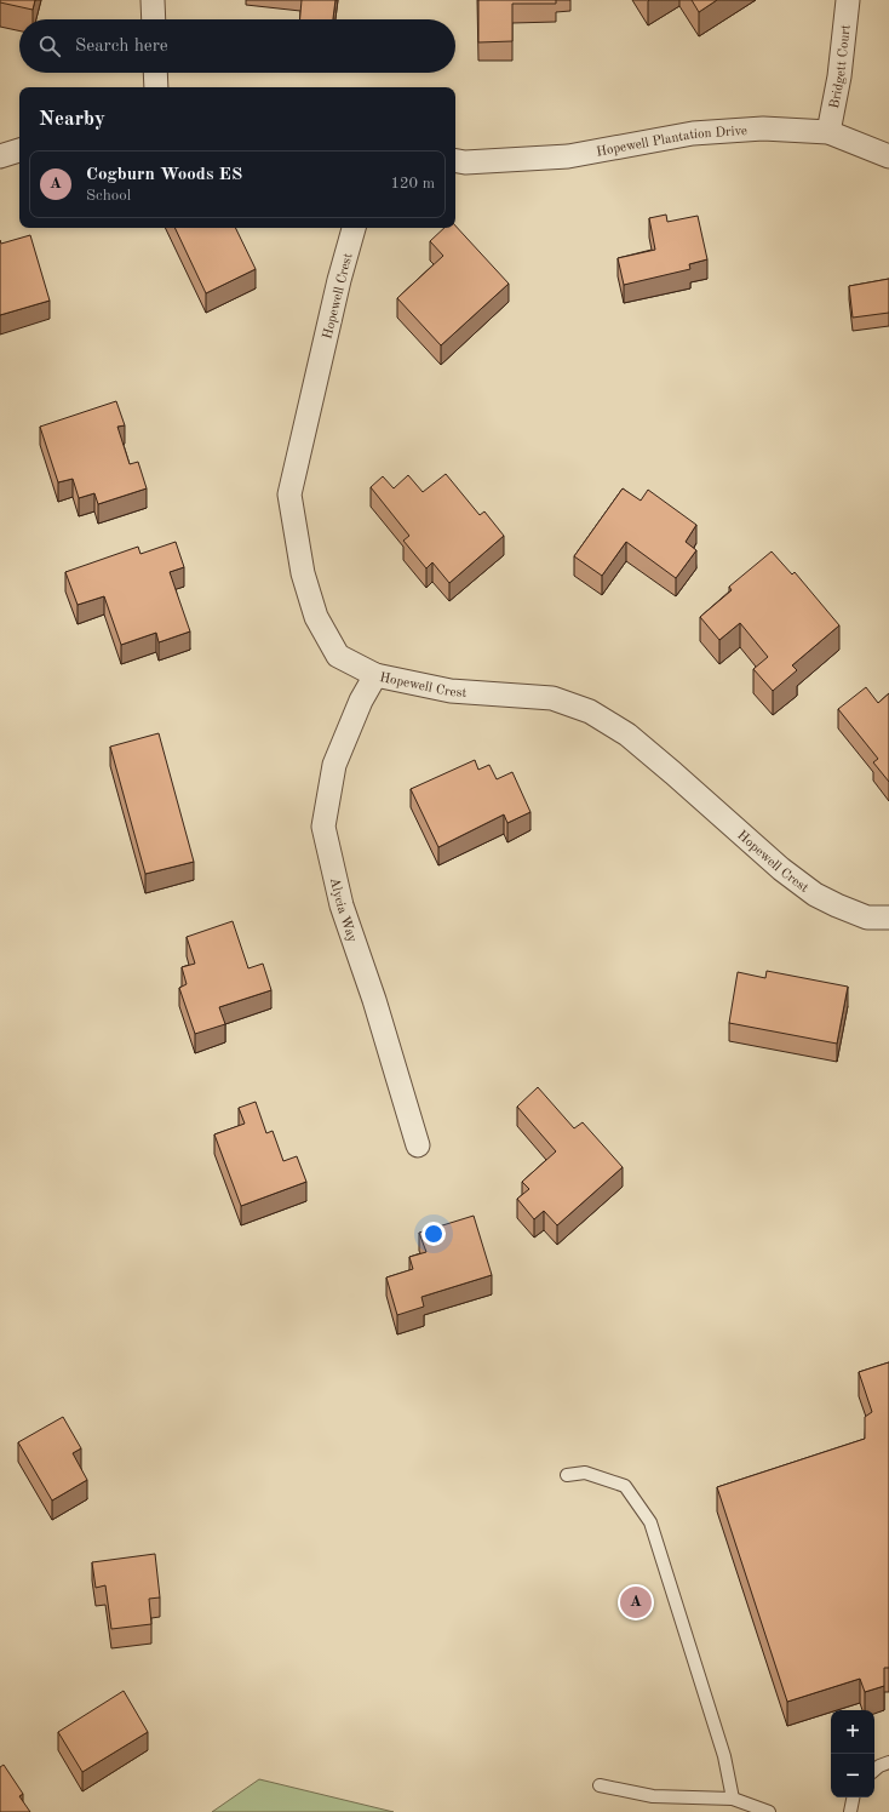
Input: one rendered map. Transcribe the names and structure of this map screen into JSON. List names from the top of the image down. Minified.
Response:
{"streets":{"street":["Bridgett Court","Hopewell Plantation Drive","Hopewell Crest","Alycia Way"]},"crossings":[["Bridgett Court","Hopewell Plantation Drive"],["Hopewell Crest","Alycia Way"]],"page":{"search":"Search here","heading":"Nearby","list":[{"mark":"A","name":"Cogburn Woods ES","note":"School","value":"120 m"}],"pins":"A","map_buttons":["+","−"]}}
